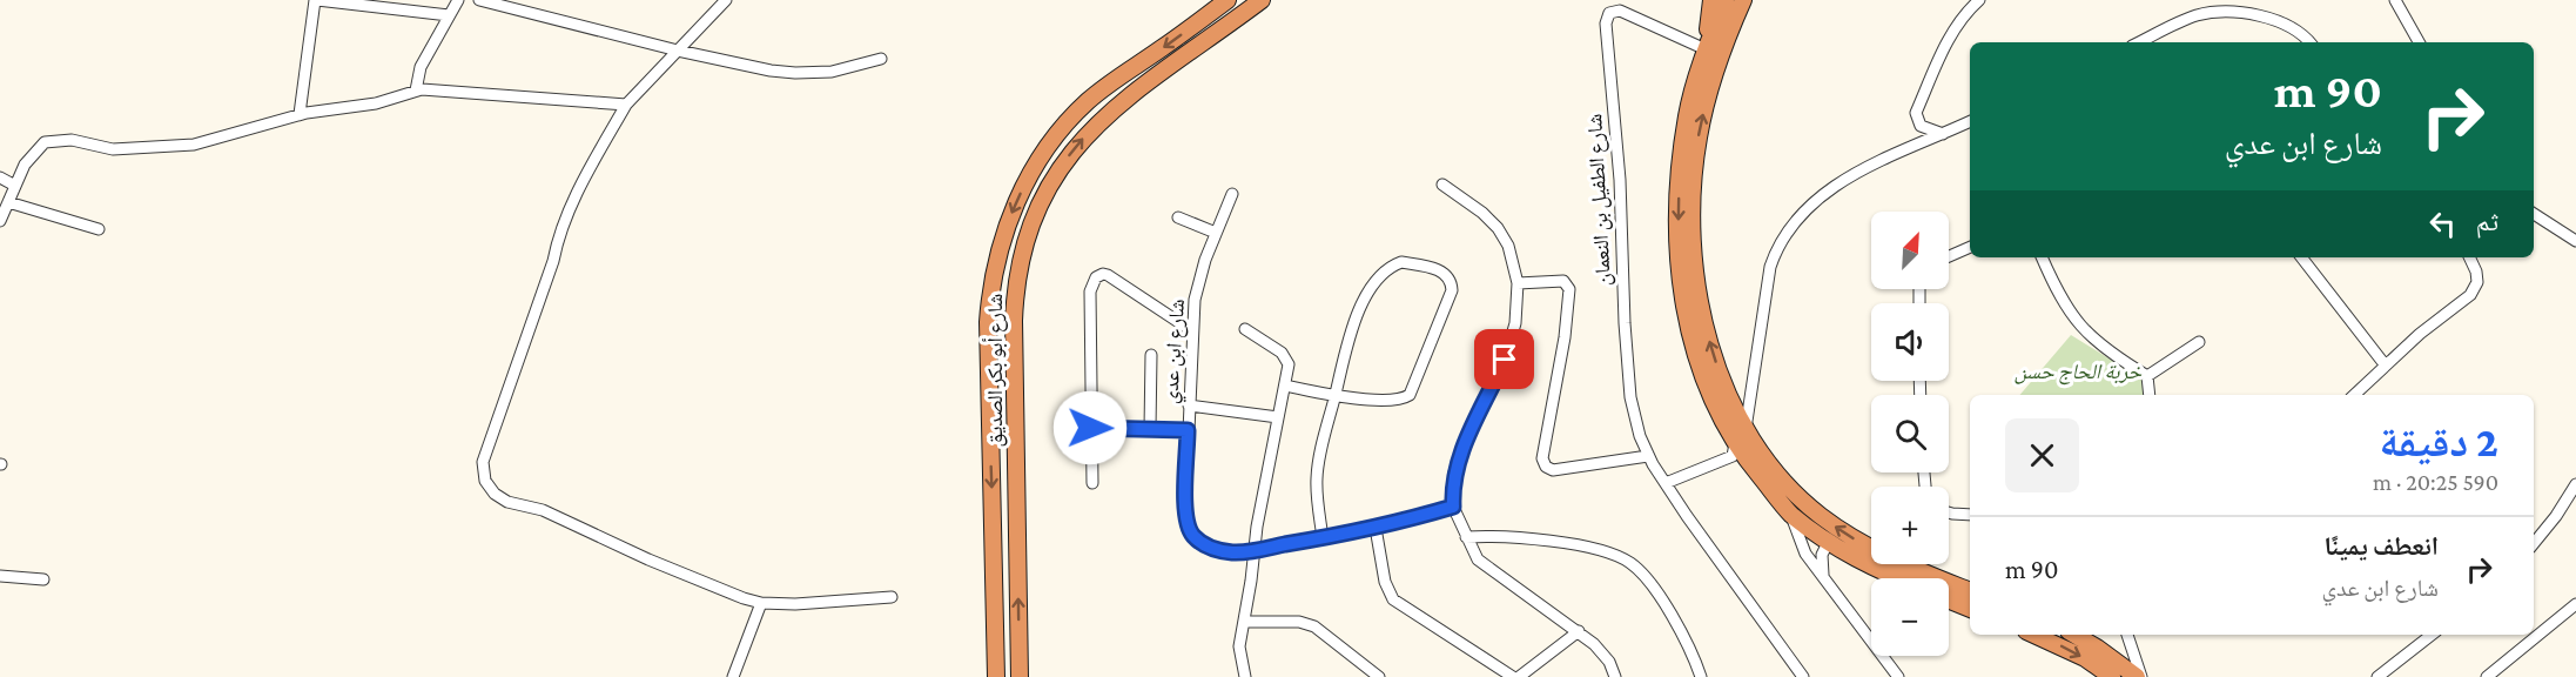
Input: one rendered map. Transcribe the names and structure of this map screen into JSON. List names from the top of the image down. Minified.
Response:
{"streets":{"highway":["شارع أبو بكر الصديق"],"street":["شارع الطفيل بن النعمان","شارع ابن عدي"]},"parks":["خربة الحاج حسن"],"north":"top right","page":{"turn":["90 m","شارع ابن عدي"],"then":"ثم","map_buttons":["+","−"],"heading":["2 دقيقة","590 m · 20:25"],"list":[{"name":"انعطف يمينًا","note":"شارع ابن عدي","value":"90 m"}]}}
